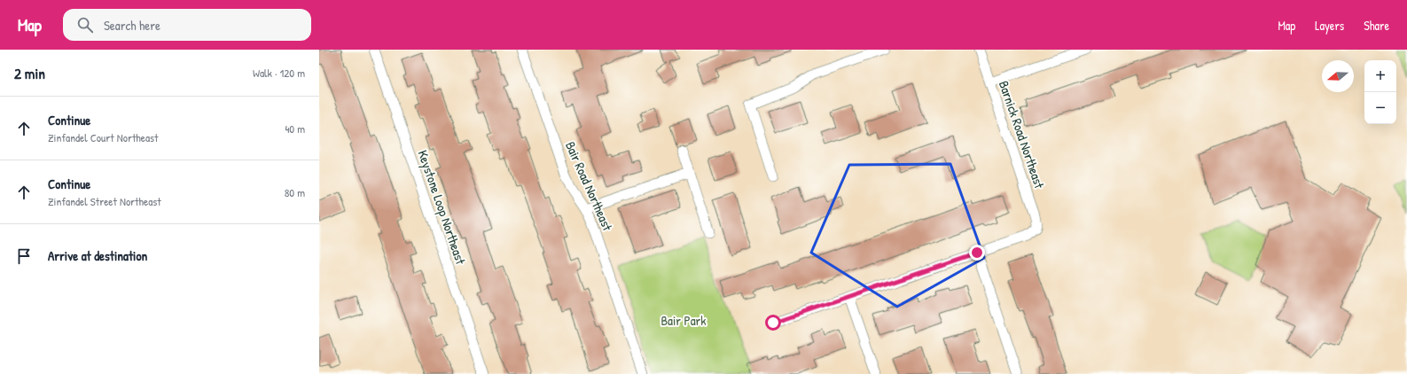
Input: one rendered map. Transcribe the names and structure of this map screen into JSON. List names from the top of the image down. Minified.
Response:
{"streets":{"street":["Barnick Road Northeast","Bair Road Northeast","Keystone Loop Northeast"]},"parks":["Bair Park"],"north":"left","page":{"header":"Map","search":"Search here","nav":["Map","Layers","Share"],"heading":["2 min","Walk · 120 m"],"map_buttons":["+","−"],"list":[["Continue","Zinfandel Court Northeast","40 m"],["Continue","Zinfandel Street Northeast","80 m"],"Arrive at destination"]}}
